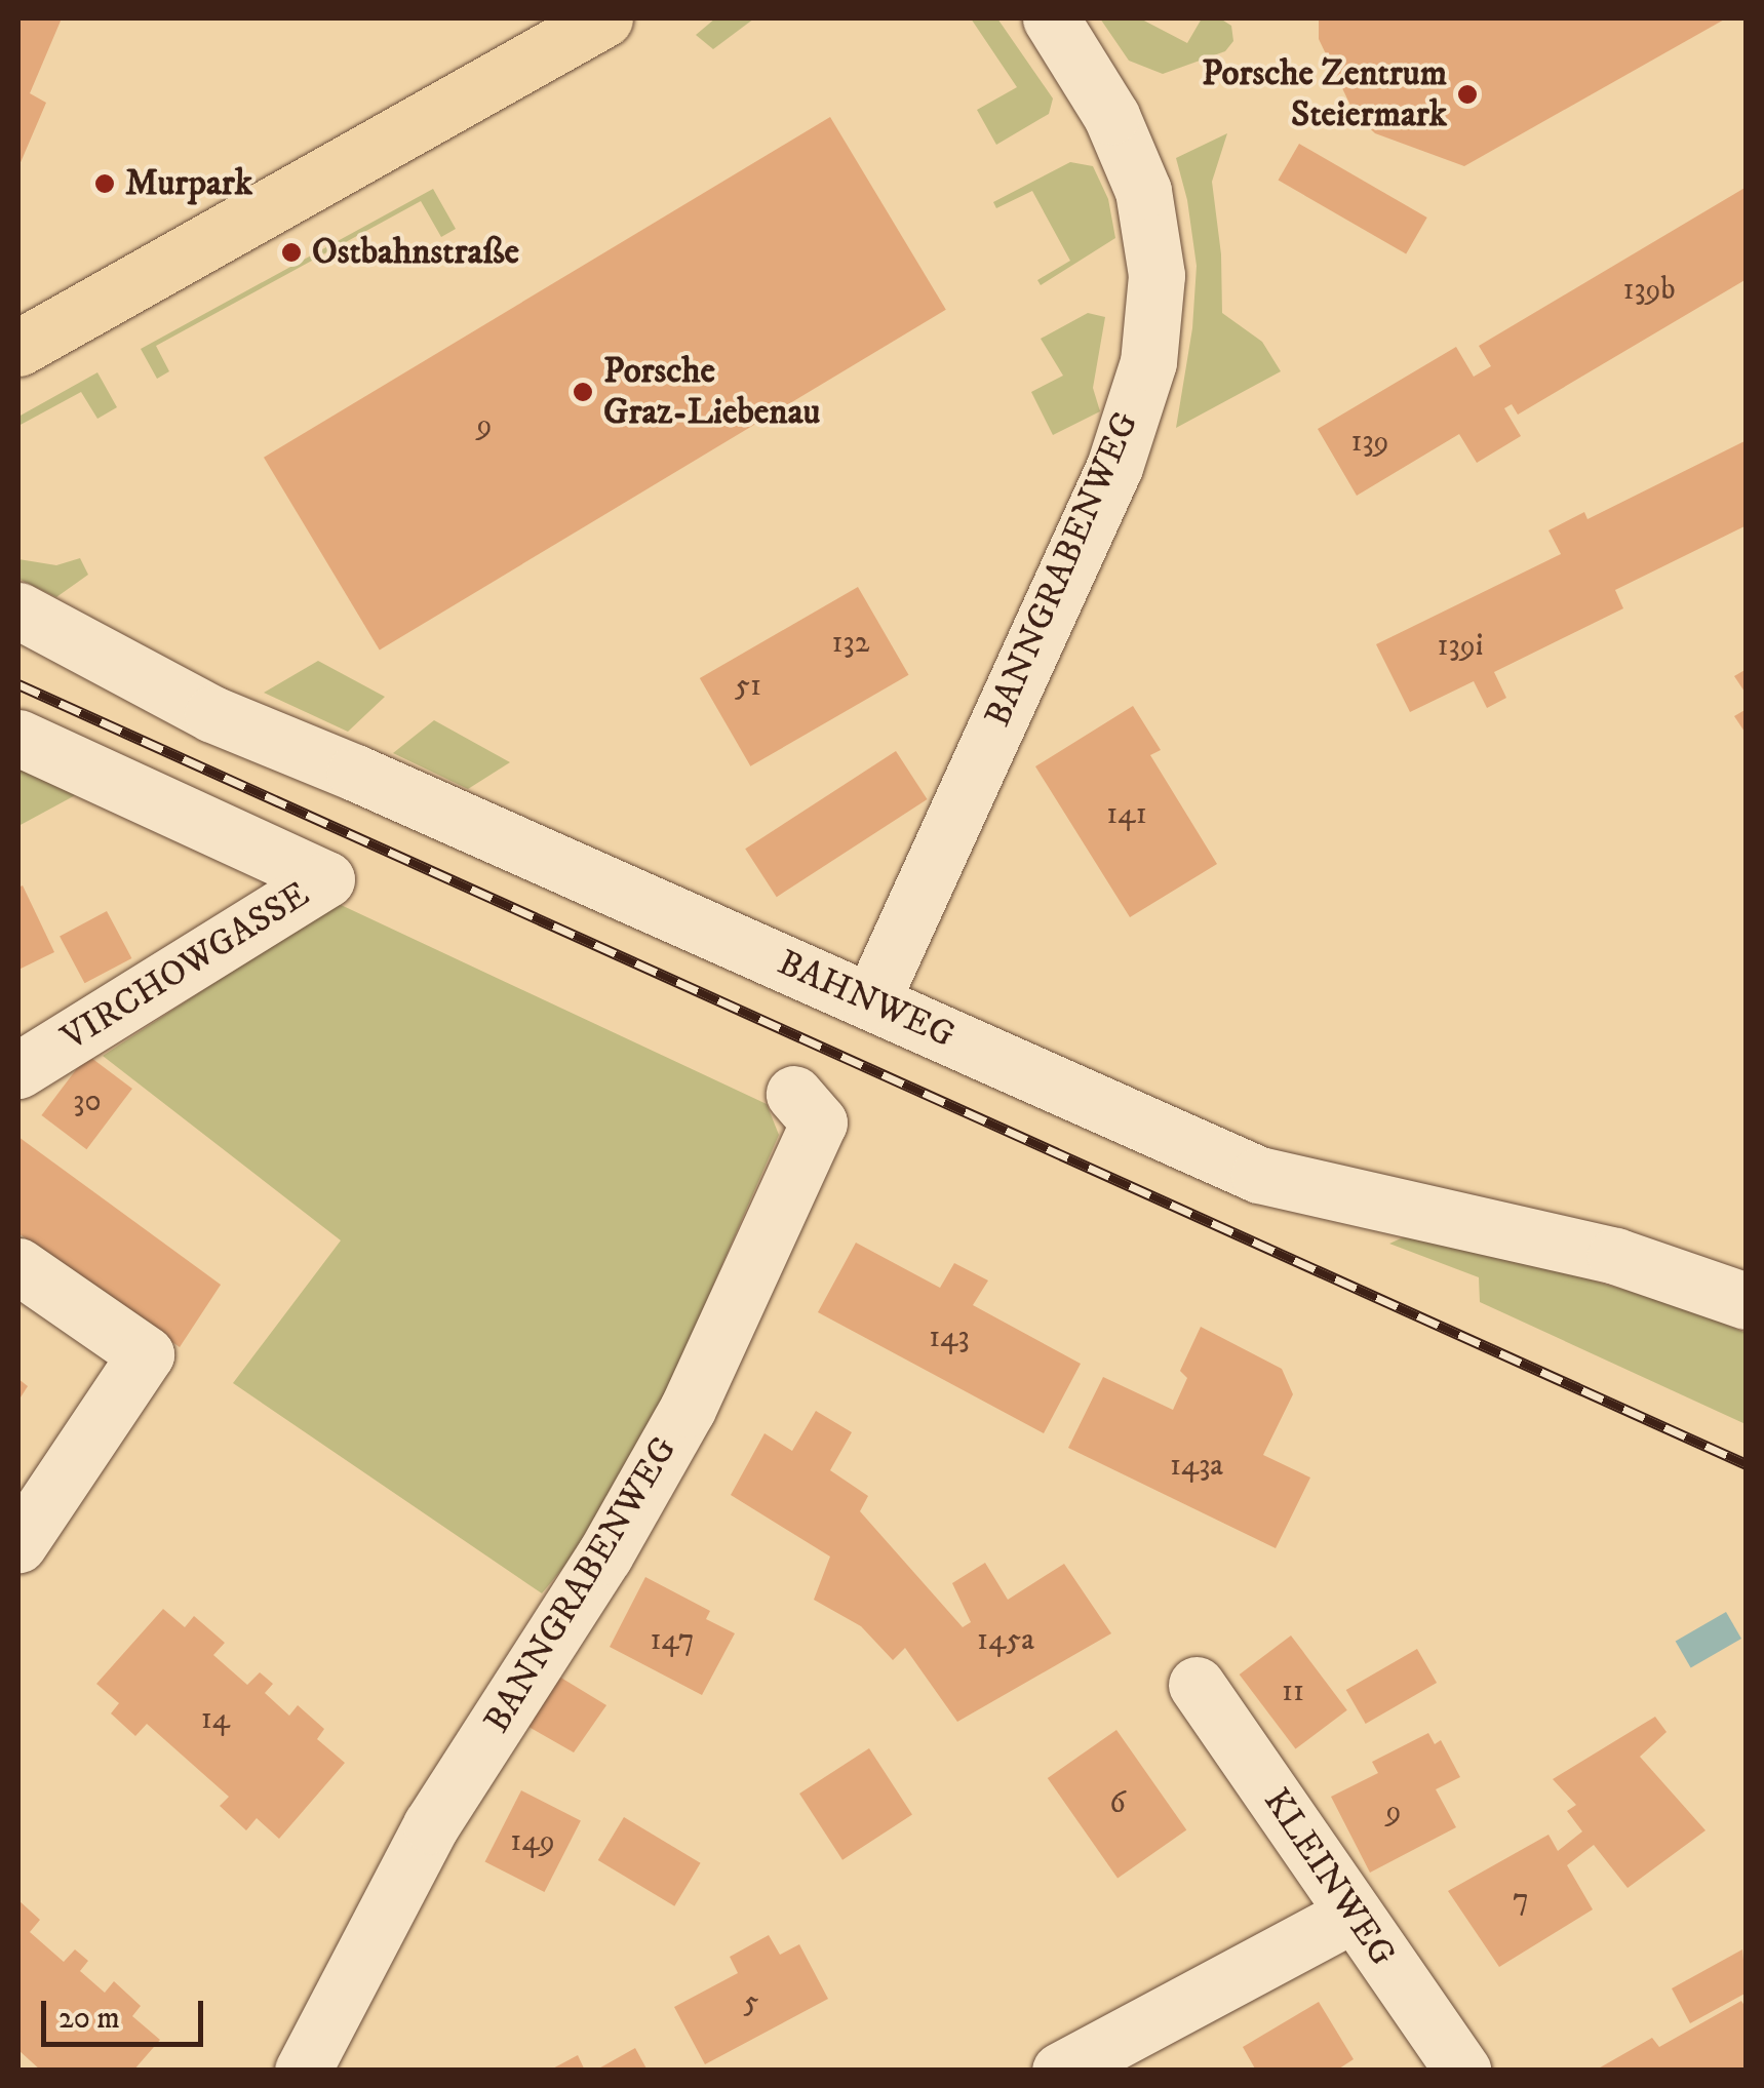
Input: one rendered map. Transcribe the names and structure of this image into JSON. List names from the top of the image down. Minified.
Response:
{"streets":{"street":["BANNGRABENWEG","VIRCHOWGASSE","BAHNWEG","KLEINWEG"]},"crossings":[["BANNGRABENWEG","BAHNWEG"]],"places":["Porsche Zentrum Steiermark","Murpark","Ostbahnstraße","Porsche Graz-Liebenau"],"house_numbers":["139b","9","139","132","139i","51","141","30","143","143a","147","145a","11","14","6","9","149","7","5"],"scale_bar":"20 m"}
